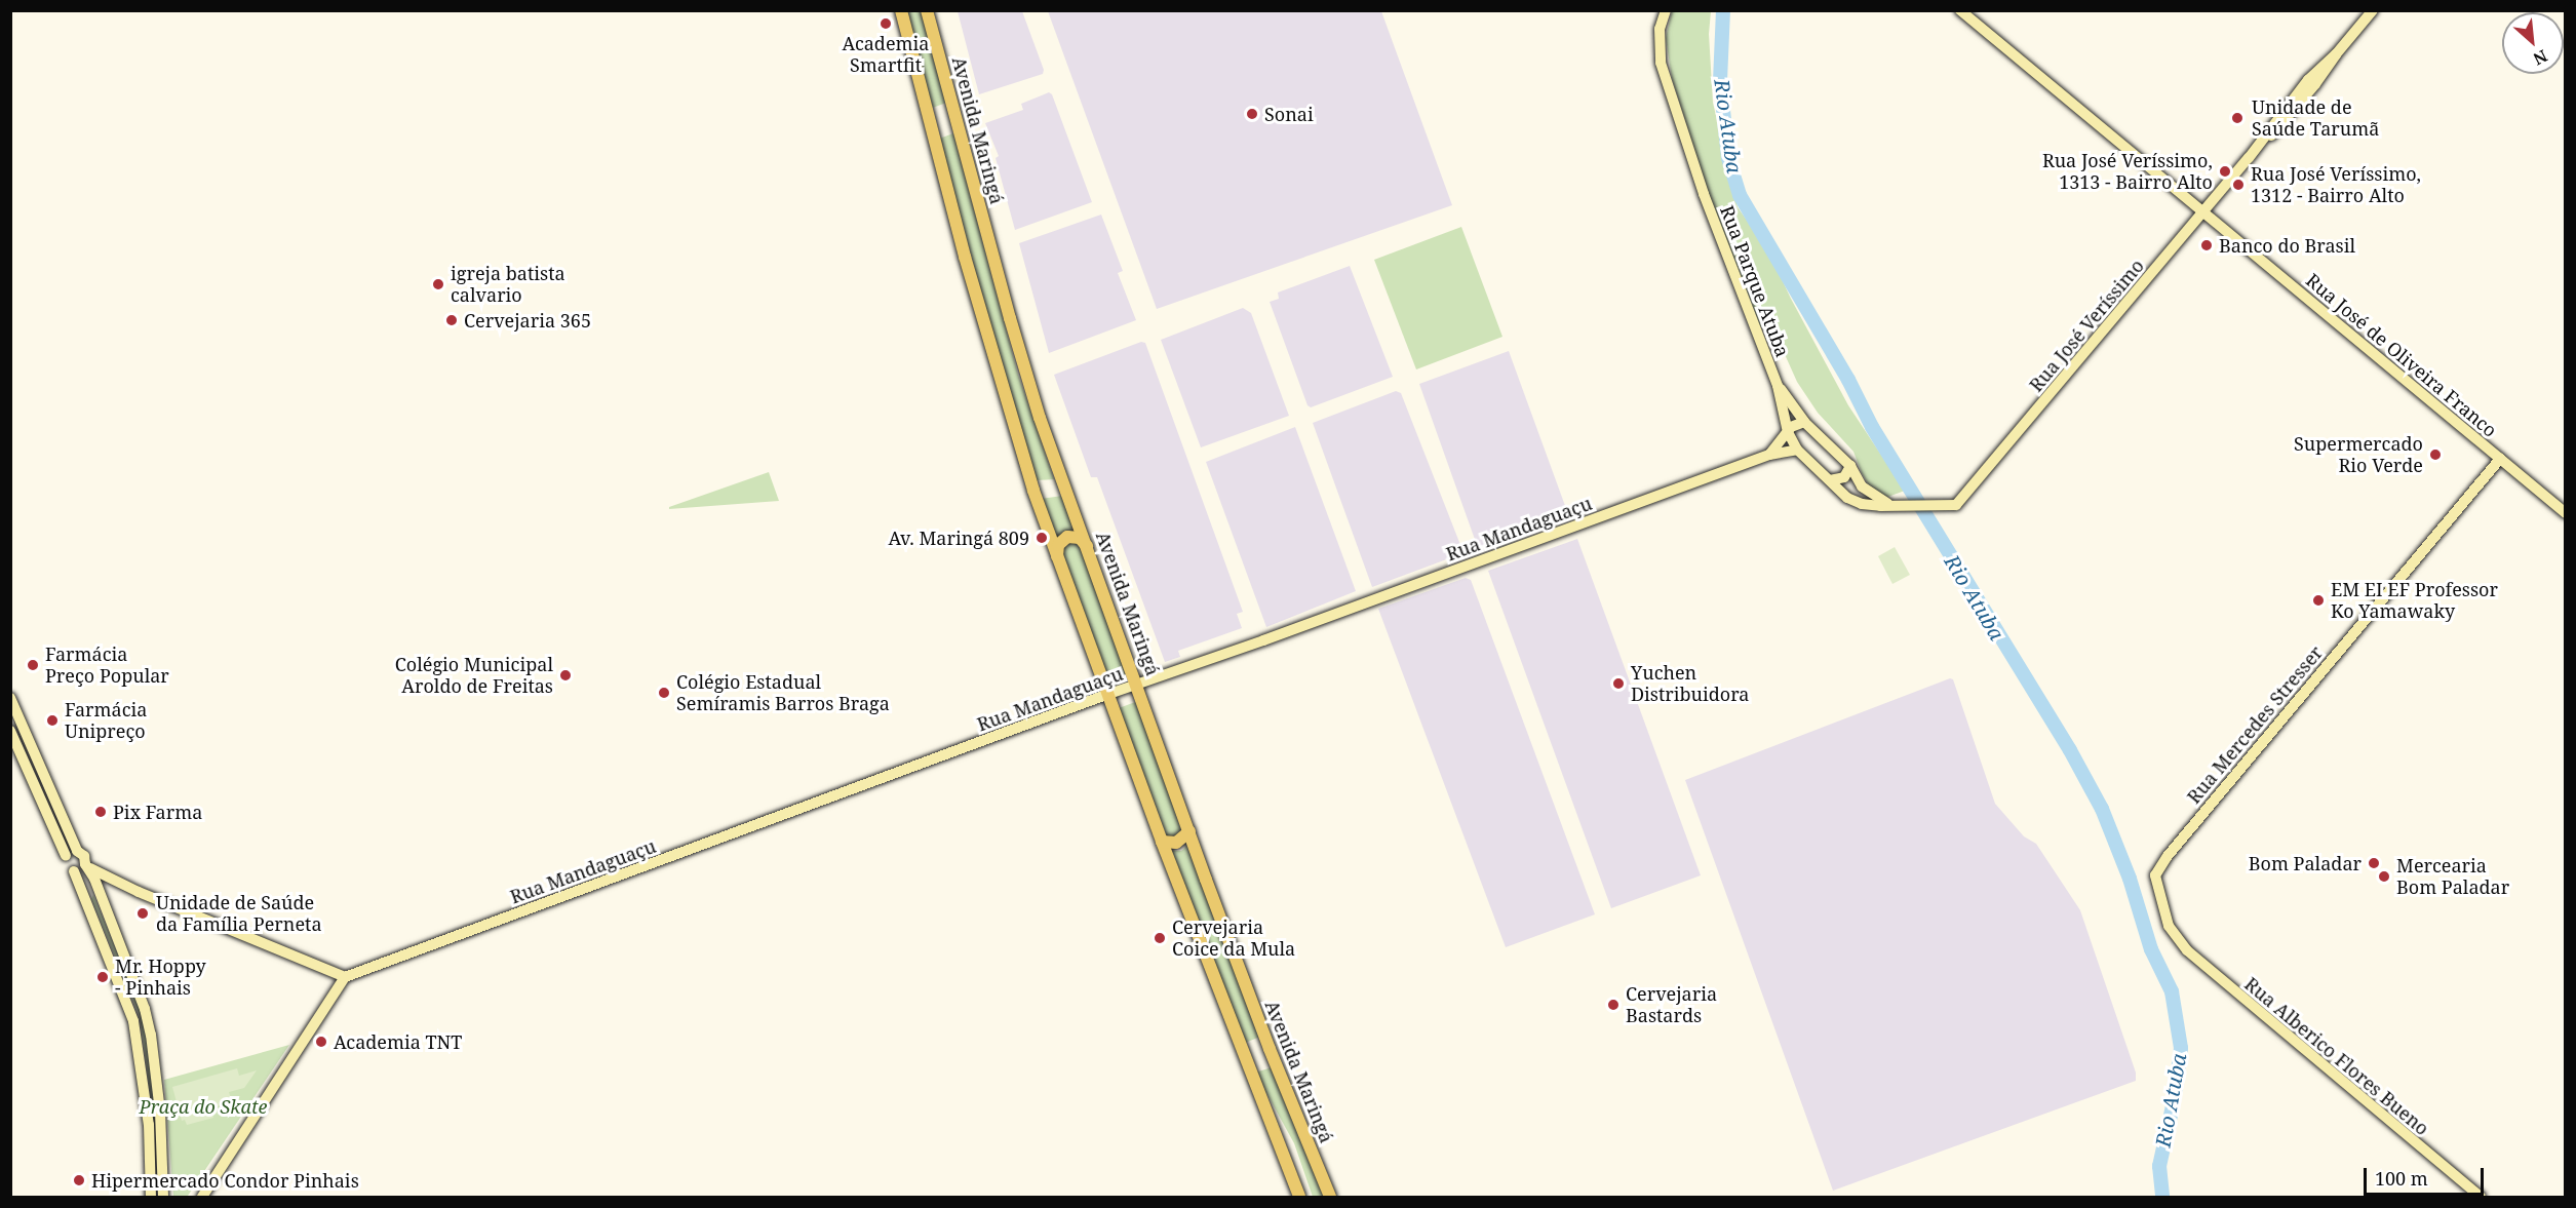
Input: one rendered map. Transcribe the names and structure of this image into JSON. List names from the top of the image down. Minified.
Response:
{"streets":{"main road":["Avenida Maringá"],"street":["Rua Parque Atuba","Rua José Veríssimo","Rua José de Oliveira Franco","Rua Mandaguaçu","Rua Mercedes Stresser","Rua Alberico Flores Bueno"]},"crossings":[["Avenida Maringá","Rua Mandaguaçu"],["Rua José Veríssimo","Rua José de Oliveira Franco"],["Rua José de Oliveira Franco","Rua Mercedes Stresser"],["Rua Mercedes Stresser","Rua Alberico Flores Bueno"]],"water":["Rio Atuba"],"parks":["Praça do Skate"],"places":["Academia Smartfit","Sonai","Unidade de Saúde Tarumã","Rua José Veríssimo, 1313 - Bairro Alto","Rua José Veríssimo, 1312 - Bairro Alto","Banco do Brasil","igreja batista calvario","Cervejaria 365","Supermercado Rio Verde","Av. Maringá 809","EM EI EF Professor Ko Yamawaky","Farmácia Preço Popular","Colégio Municipal Aroldo de Freitas","Yuchen Distribuidora","Colégio Estadual Semíramis Barros Braga","Farmácia Unipreço","Pix Farma","Bom Paladar","Mercearia Bom Paladar","Unidade de Saúde da Família Perneta","Cervejaria Coice da Mula","Mr. Hoppy - Pinhais","Cervejaria Bastards","Academia TNT","Hipermercado Condor Pinhais"],"scale_bar":"100 m","north":"bottom right"}
